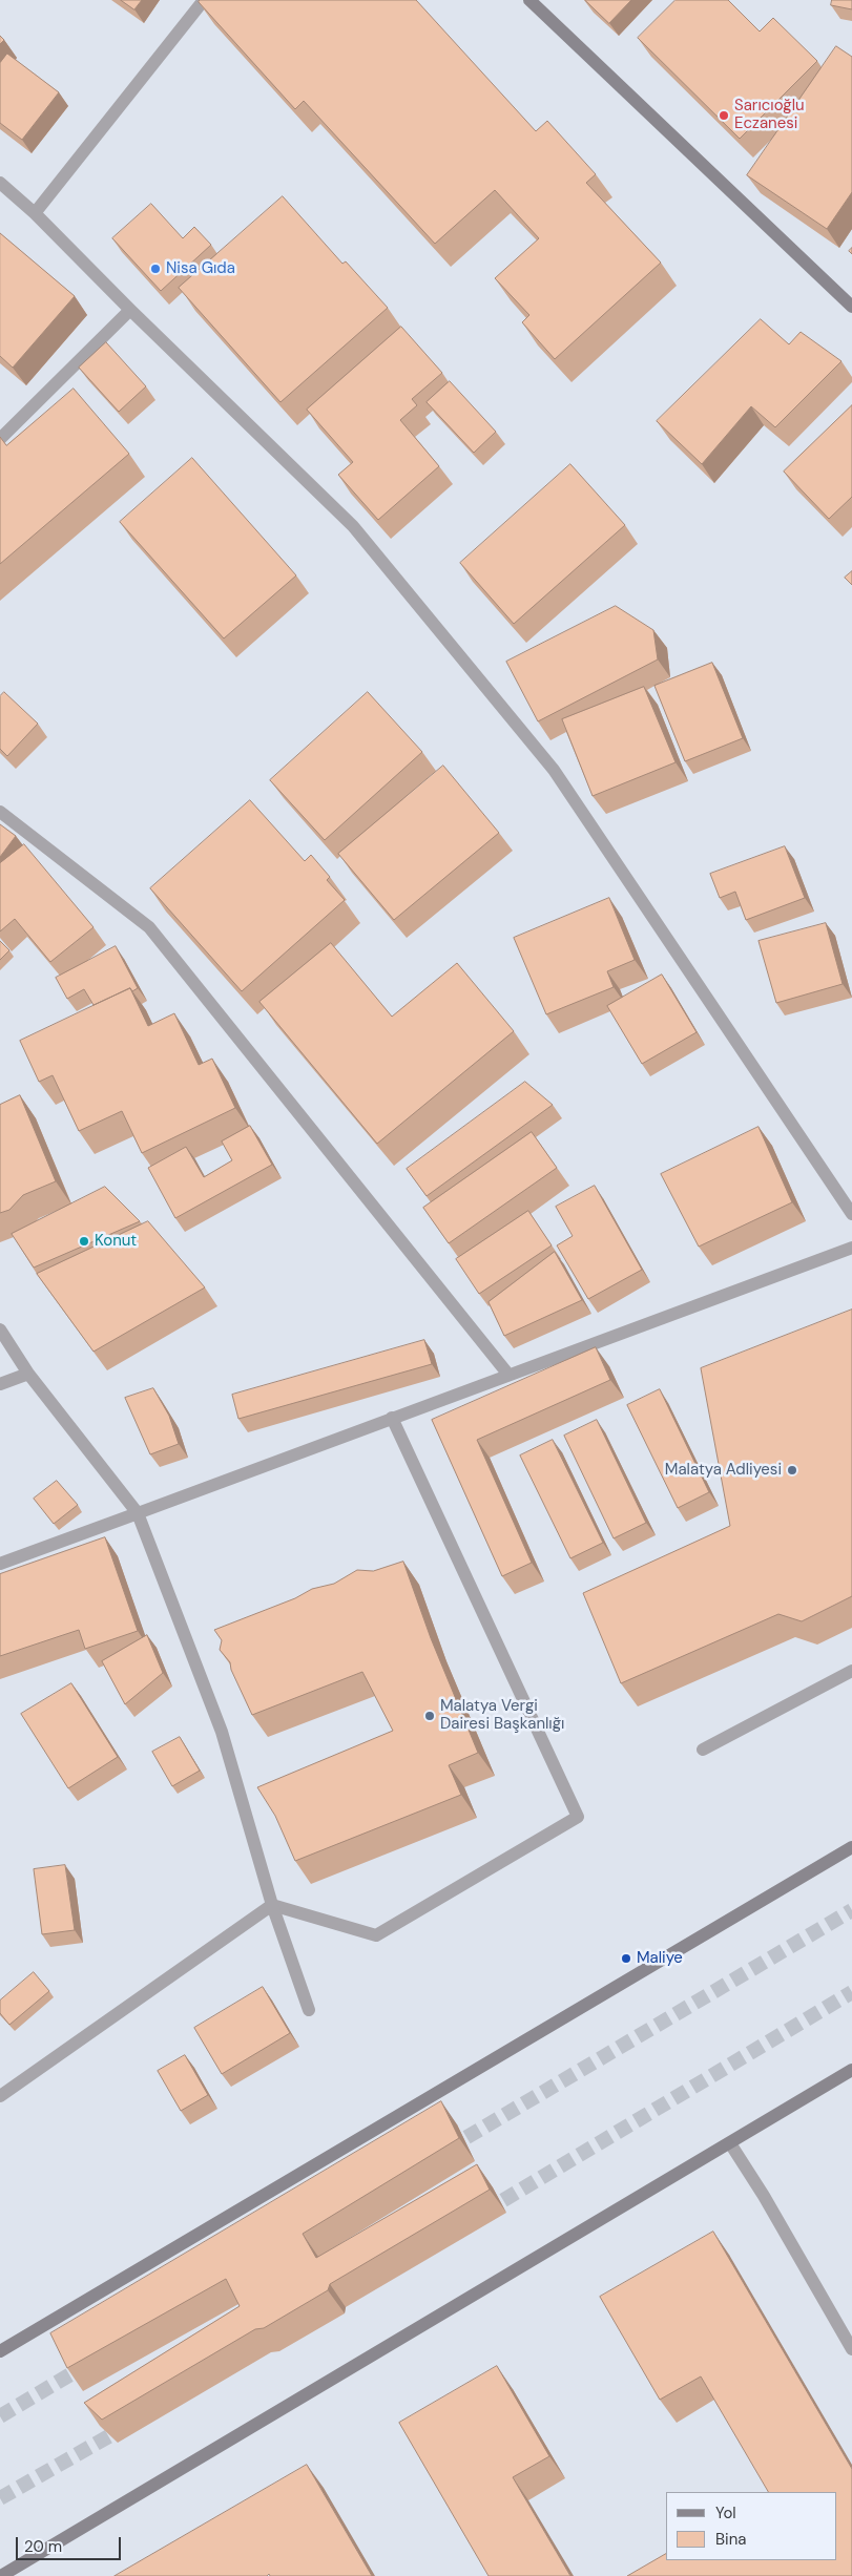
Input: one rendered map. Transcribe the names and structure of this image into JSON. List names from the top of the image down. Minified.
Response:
{"places":["Sarıcıoğlu Eczanesi","Nisa Gıda","Konut","Malatya Adliyesi","Malatya Vergi Dairesi Başkanlığı","Maliye"],"legend":["Yol","Bina"],"scale_bar":"20 m"}
